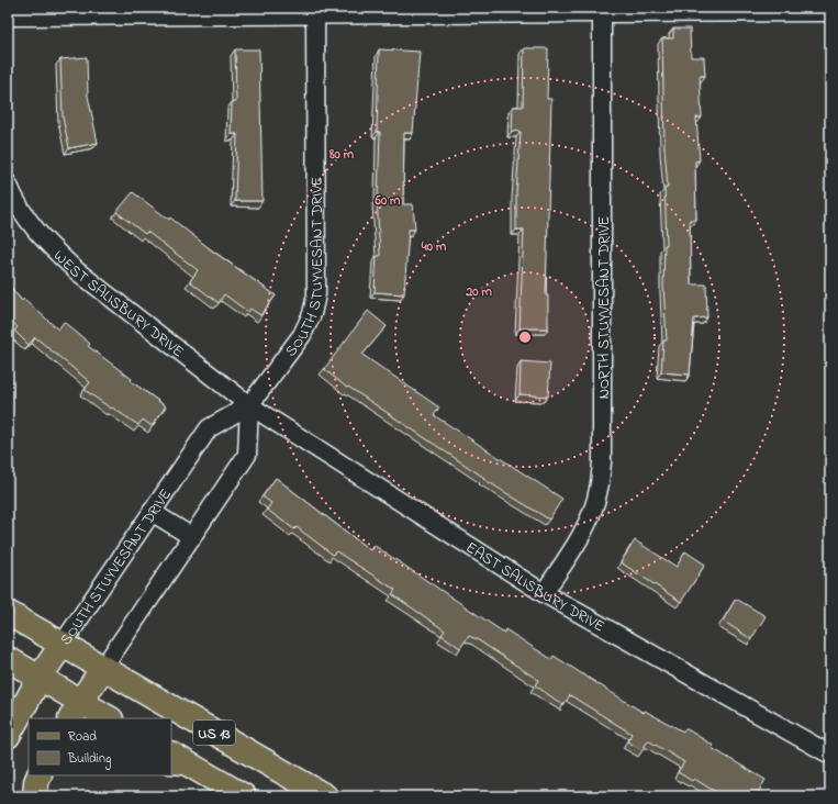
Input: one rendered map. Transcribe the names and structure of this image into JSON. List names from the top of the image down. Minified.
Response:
{"streets":{"main road":["SOUTH STUYVESANT DRIVE","US 13"],"street":["WEST SALISBURY DRIVE","NORTH STUYVESANT DRIVE","EAST SALISBURY DRIVE"]},"crossings":[["SOUTH STUYVESANT DRIVE","WEST SALISBURY DRIVE"],["SOUTH STUYVESANT DRIVE","EAST SALISBURY DRIVE"],["SOUTH STUYVESANT DRIVE","US 13"],["WEST SALISBURY DRIVE","EAST SALISBURY DRIVE"],["NORTH STUYVESANT DRIVE","EAST SALISBURY DRIVE"]],"legend":["Road","Building"],"rings":["80 m","60 m","40 m","20 m"]}
